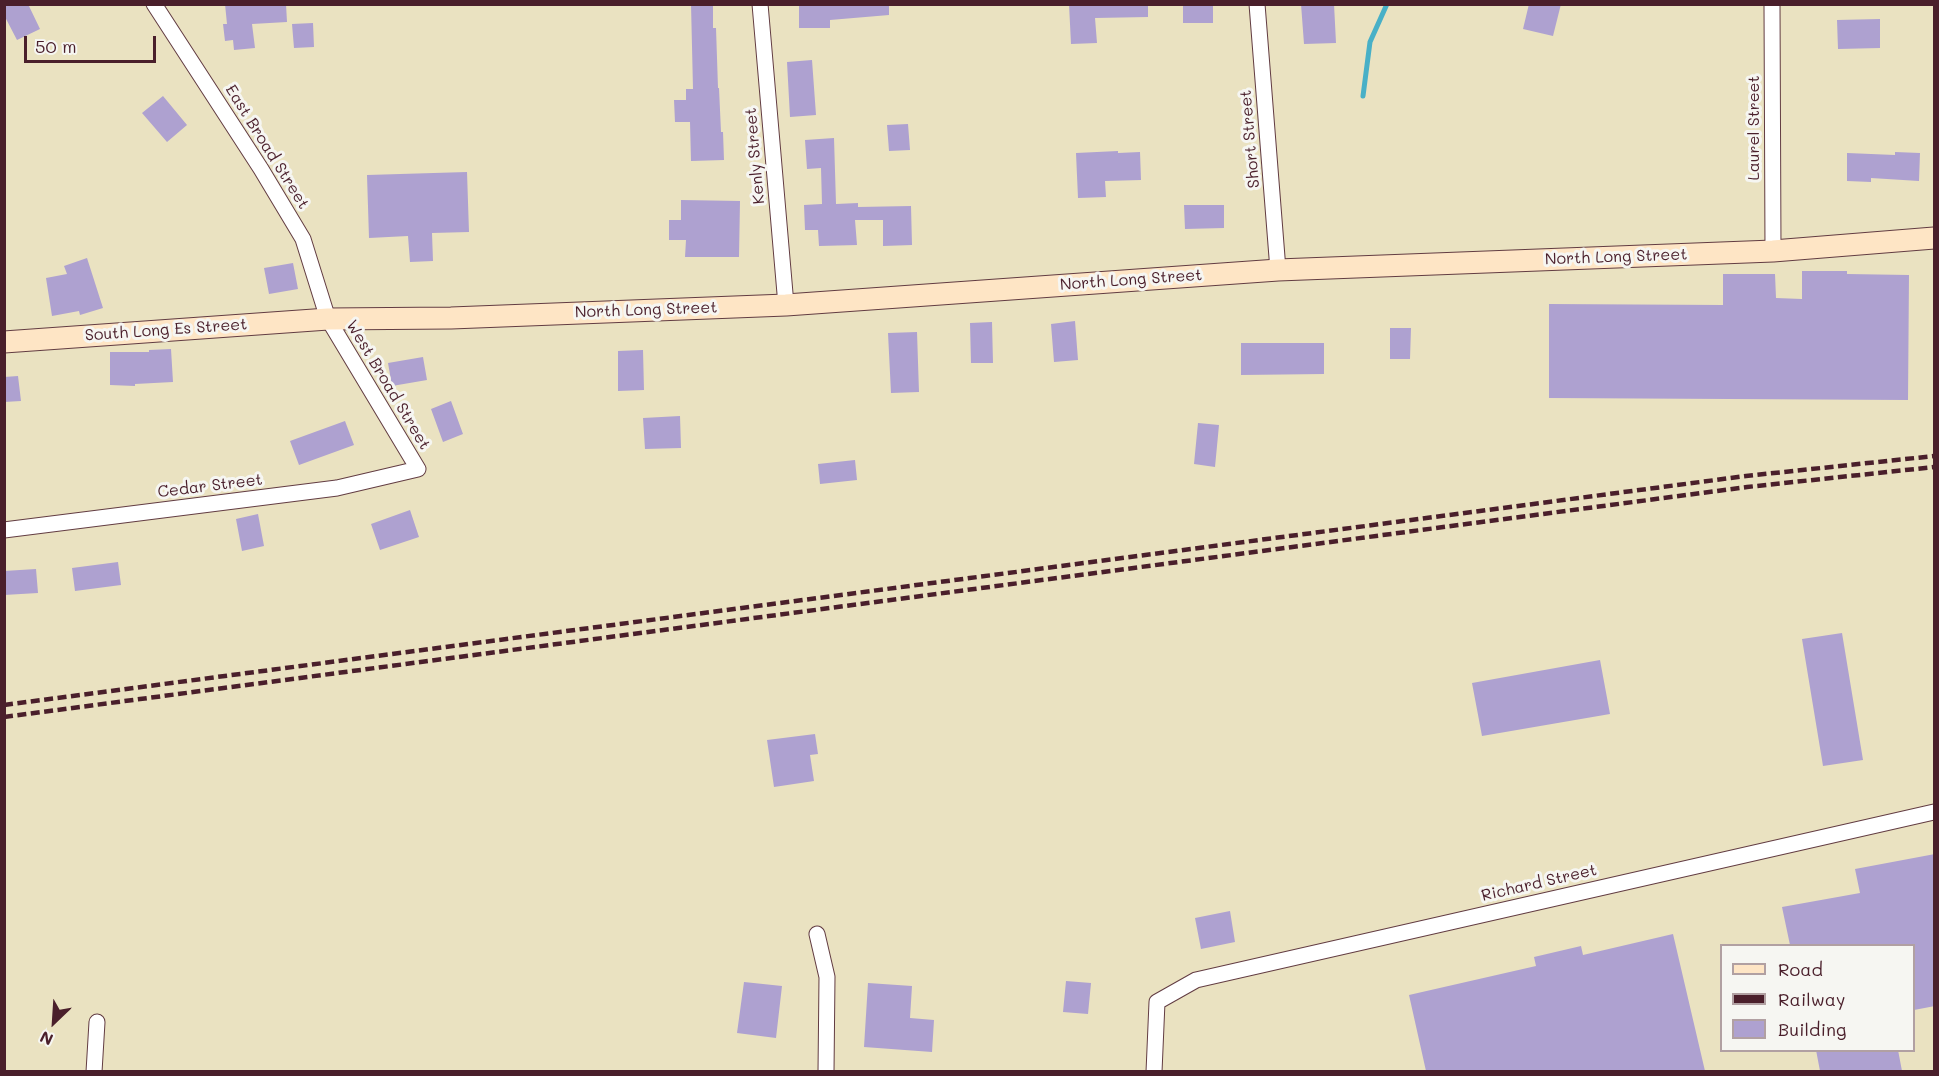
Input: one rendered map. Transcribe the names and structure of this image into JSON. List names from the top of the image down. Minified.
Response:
{"streets":{"street":["Laurel Street","Short Street","East Broad Street","Kenly Street","North Long Street","South Long Es Street","West Broad Street","Cedar Street","Richard Street"]},"crossings":[["Laurel Street","North Long Street"],["Short Street","North Long Street"],["East Broad Street","North Long Street"],["East Broad Street","South Long Es Street"],["East Broad Street","West Broad Street"],["Kenly Street","North Long Street"],["North Long Street","South Long Es Street"],["North Long Street","West Broad Street"],["South Long Es Street","West Broad Street"],["West Broad Street","Cedar Street"]],"legend":["Road","Railway","Building"],"scale_bar":"50 m","north":"bottom left"}
